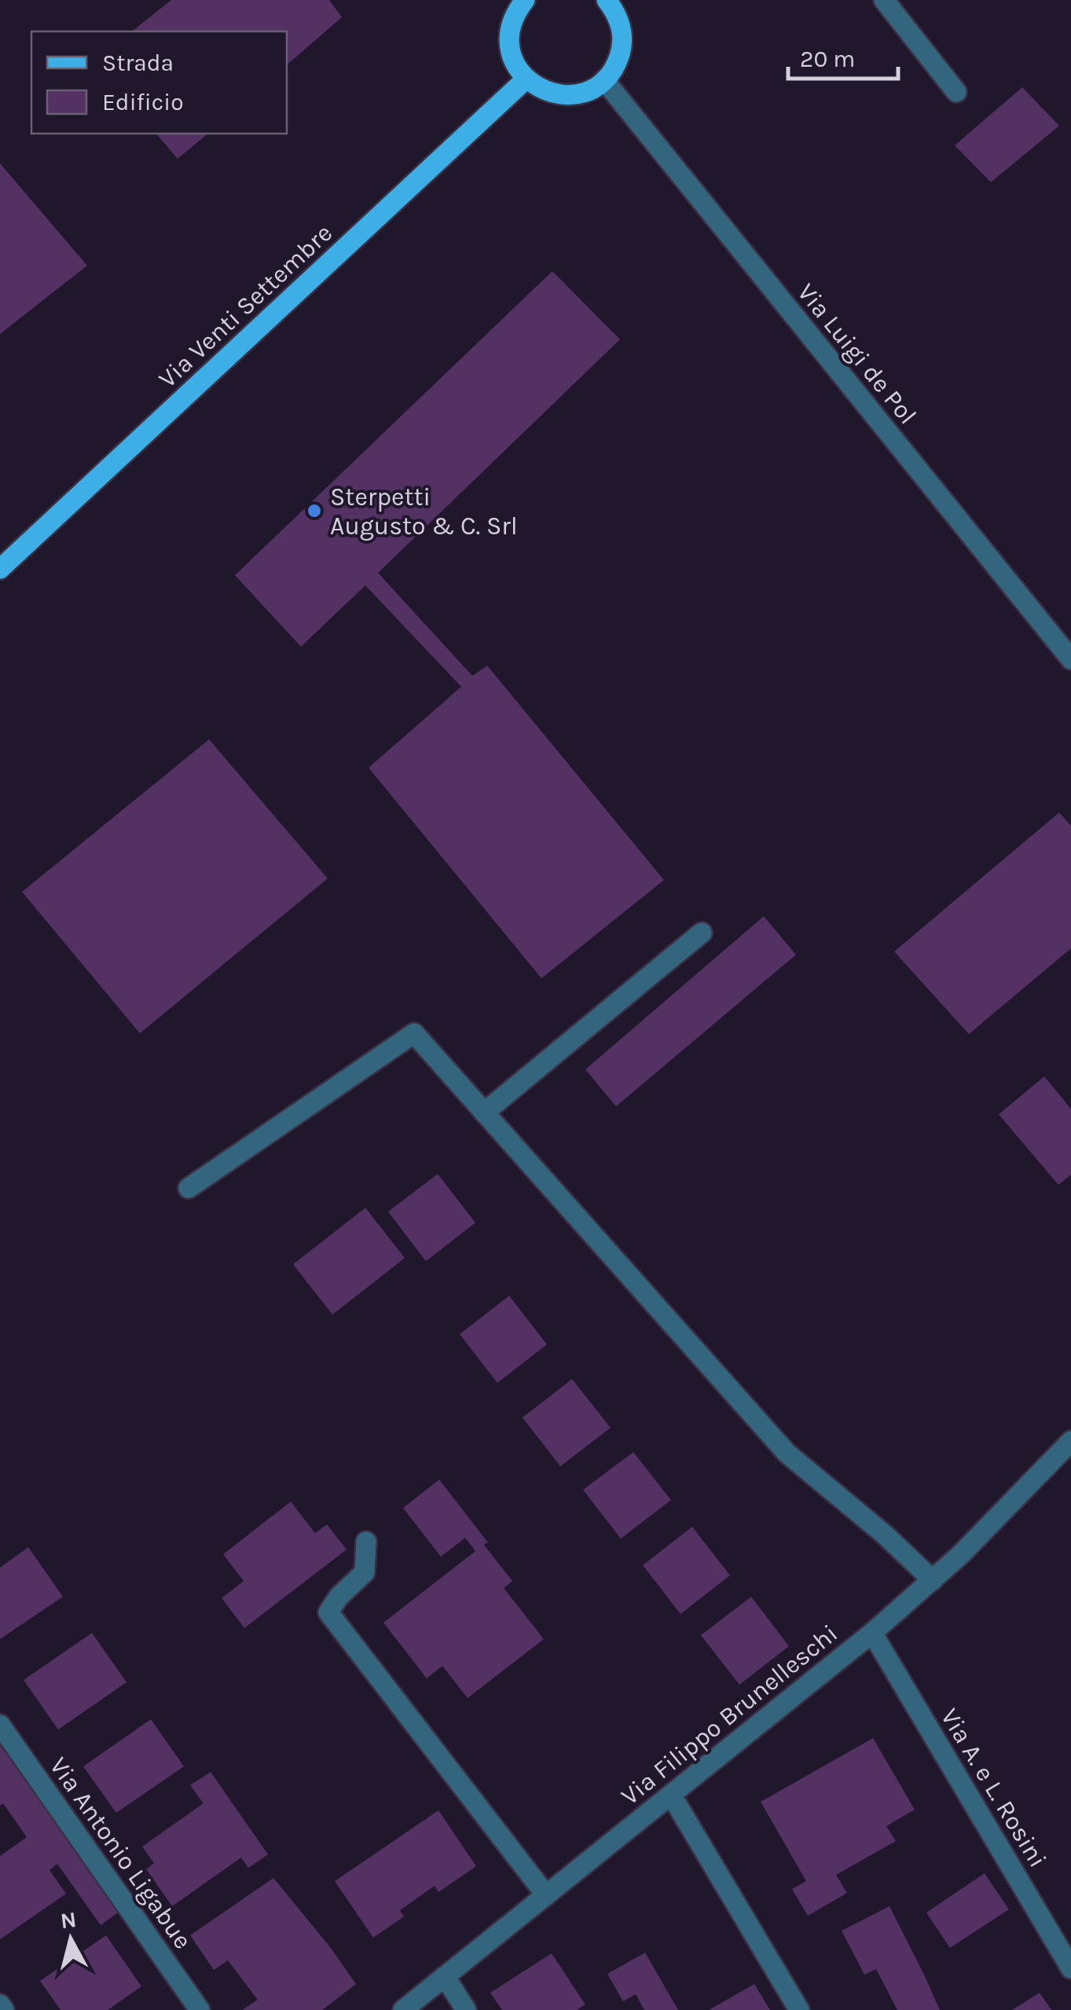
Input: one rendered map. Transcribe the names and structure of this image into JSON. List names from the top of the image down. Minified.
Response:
{"streets":{"main road":["Via Venti Settembre"],"street":["Via Luigi de Pol","Via Filippo Brunelleschi","Via A. e L. Rosini","Via Antonio Ligabue"]},"crossings":[["Via Filippo Brunelleschi","Via A. e L. Rosini"]],"places":["Sterpetti Augusto & C. Srl"],"legend":["Strada","Edificio"],"scale_bar":"20 m","north":"top"}
